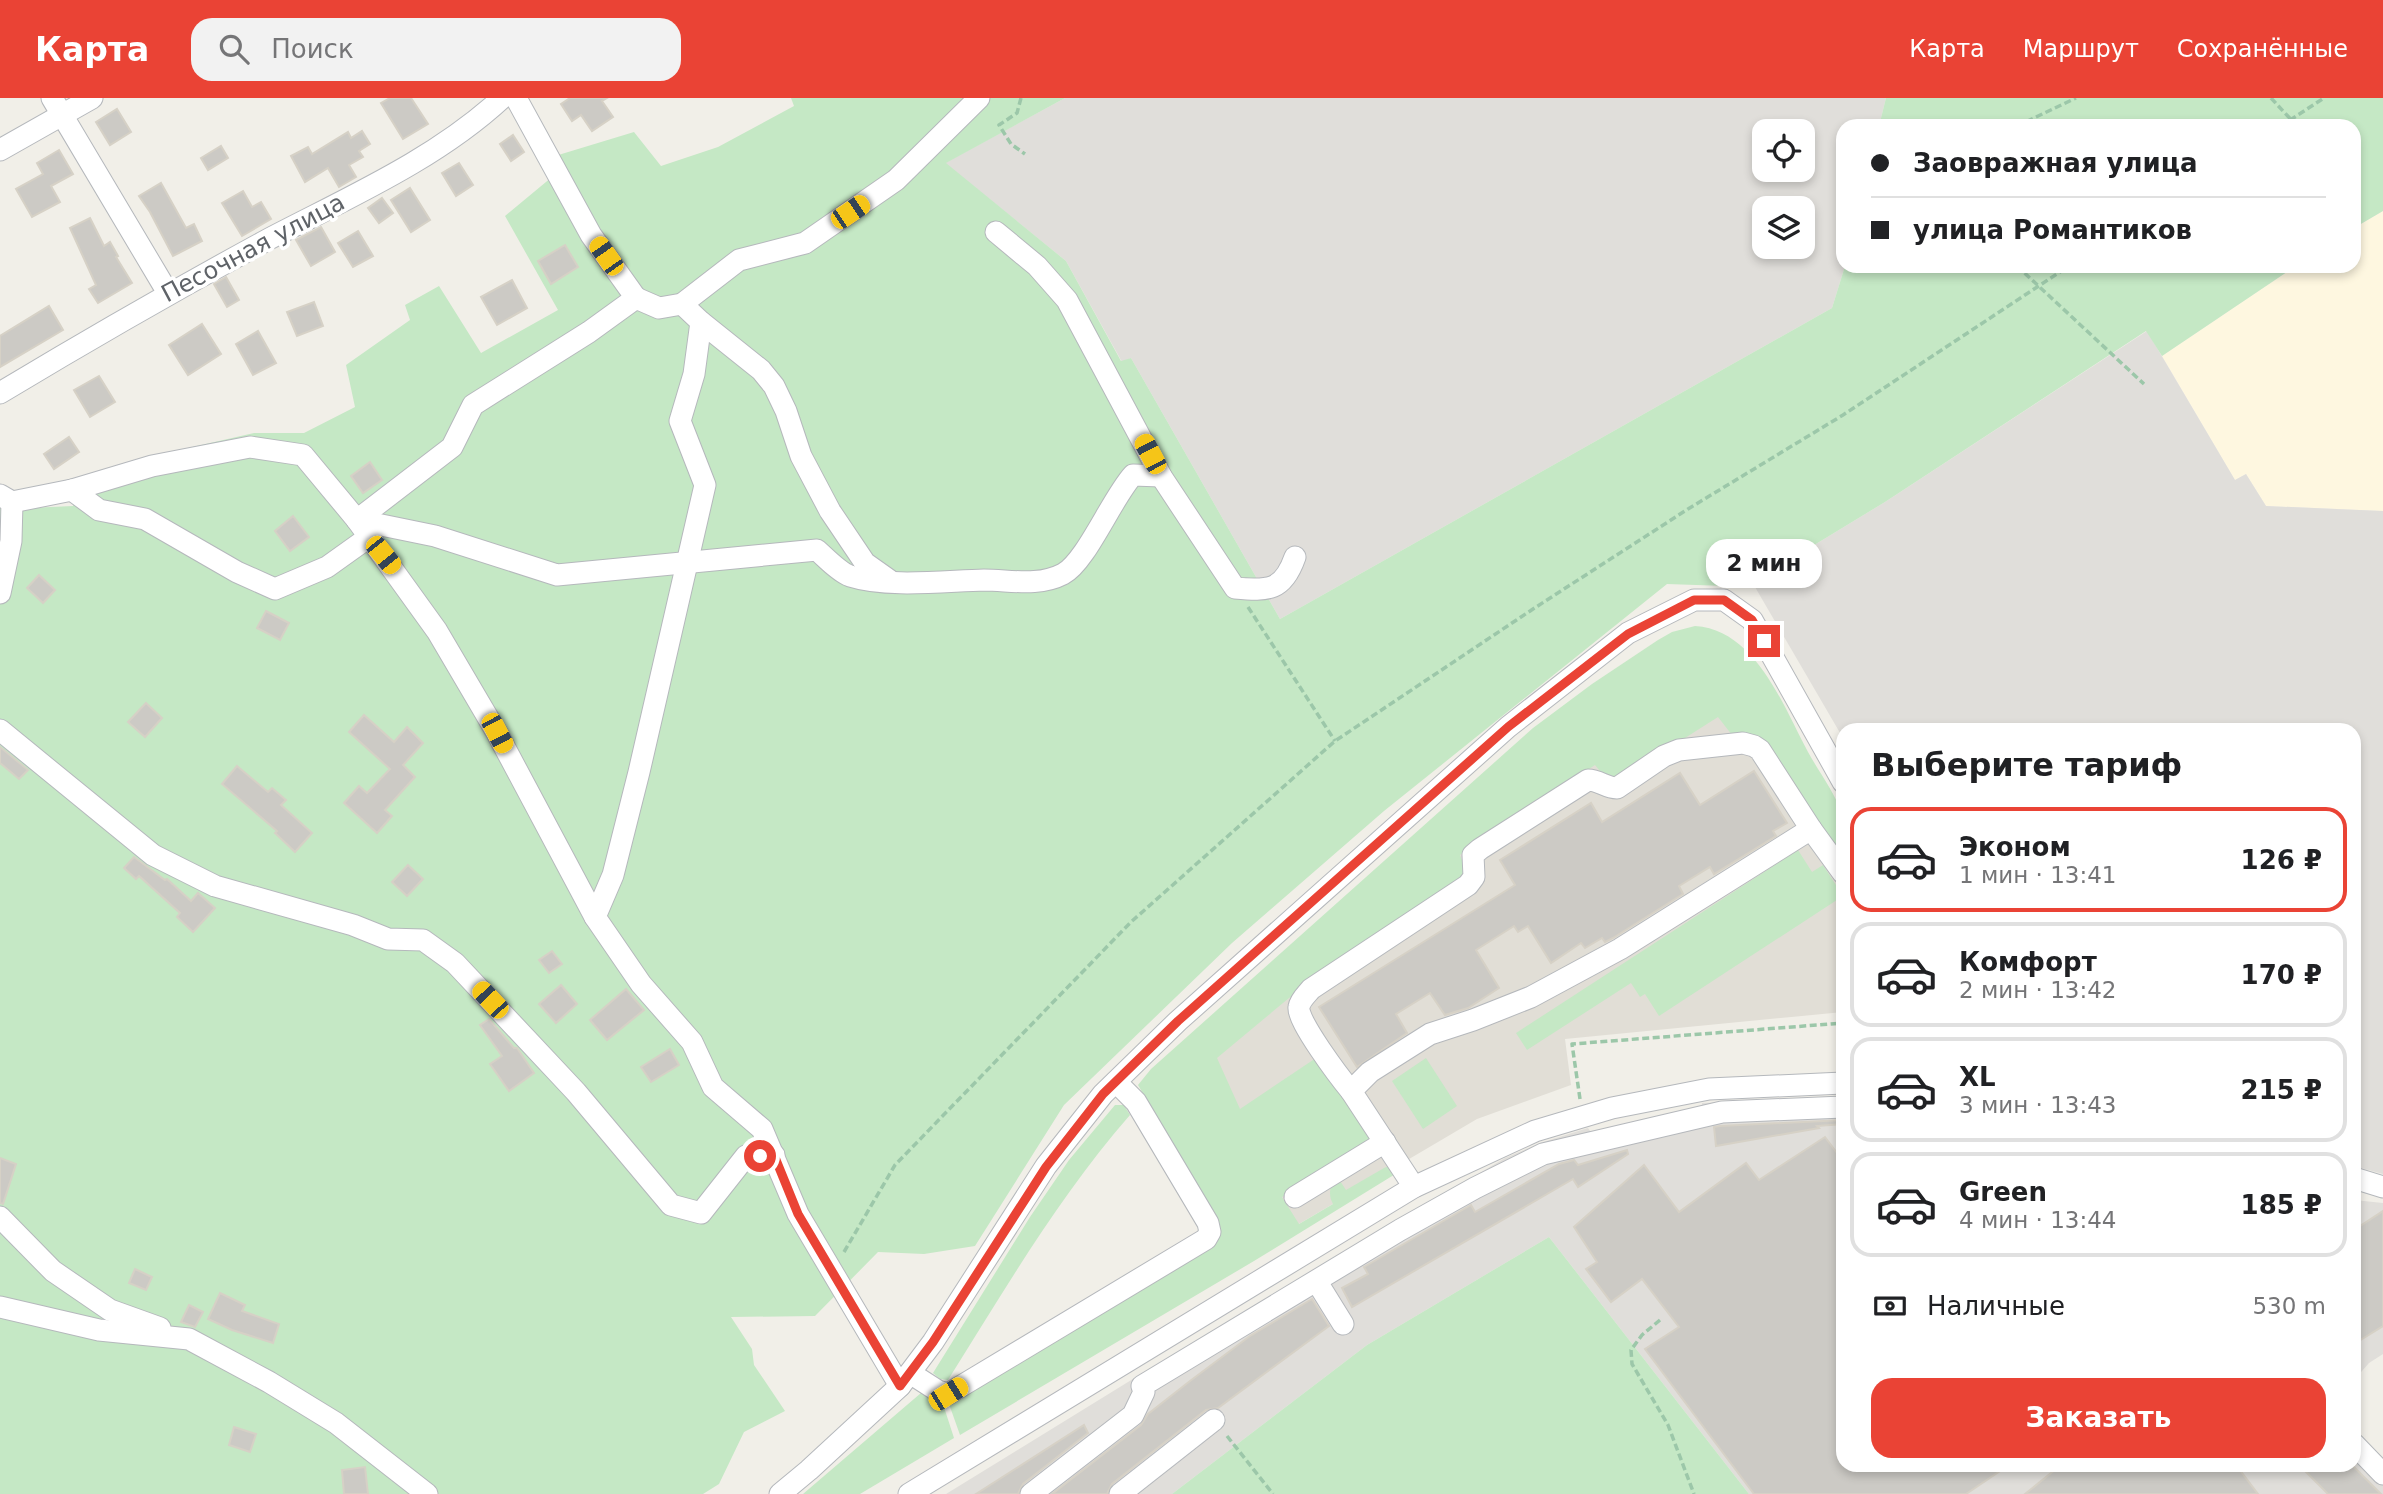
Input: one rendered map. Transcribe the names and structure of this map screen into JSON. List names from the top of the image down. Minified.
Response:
{"streets":{"street":["Песочная улица"]},"page":{"header":"Карта","search":"Поиск","nav":["Карта","Маршрут","Сохранённые"],"banner":["Заовражная улица","улица Романтиков"],"bubble":"2 мин","heading":"Выберите тариф","list":[{"name":"Эконом","note":"1 мин · 13:41","value":"126 ₽"},{"name":"Комфорт","note":"2 мин · 13:42","value":"170 ₽"},{"name":"XL","note":"3 мин · 13:43","value":"215 ₽"},{"name":"Green","note":"4 мин · 13:44","value":"185 ₽"}],"pay":["Наличные","530 m"],"buttons":"Заказать"}}
